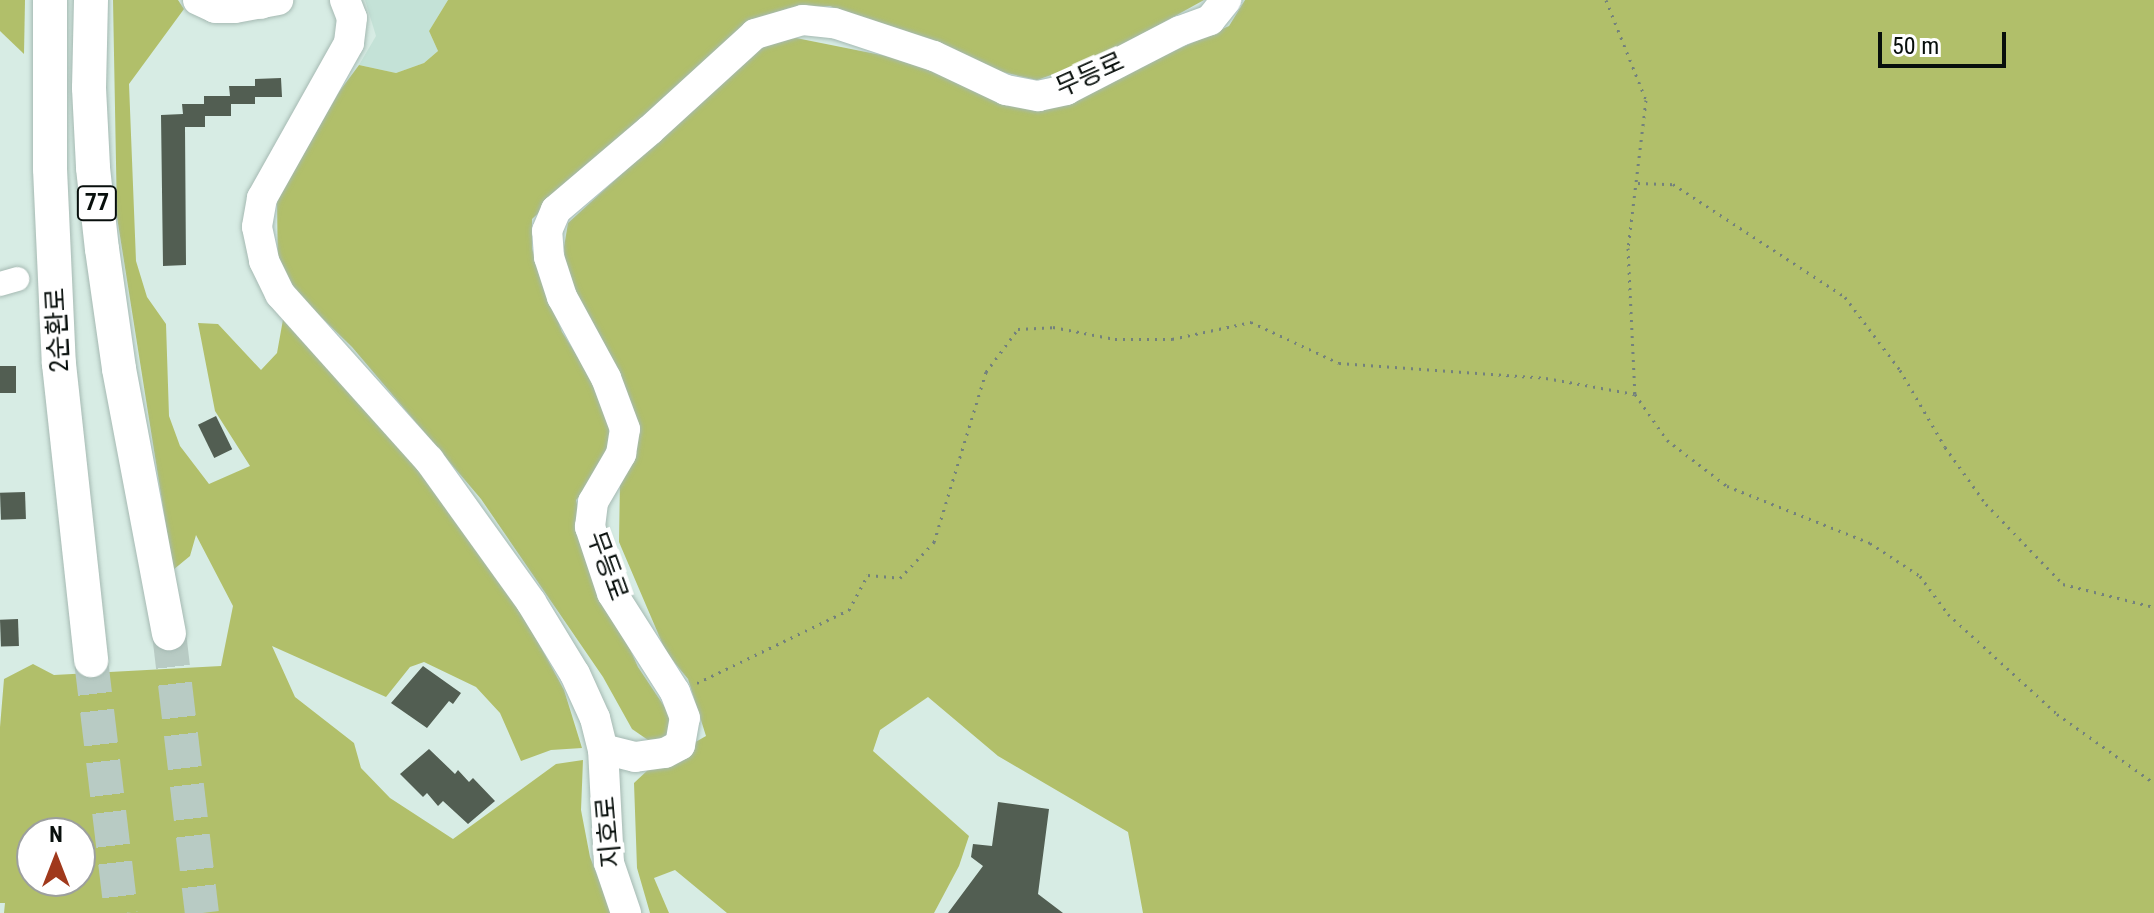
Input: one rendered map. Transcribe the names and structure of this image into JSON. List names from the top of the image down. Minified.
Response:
{"streets":{"highway":["77","2순환로"],"main road":["무등로","지호로"]},"crossings":[["무등로","지호로"]],"scale_bar":"50 m","north":"top"}
